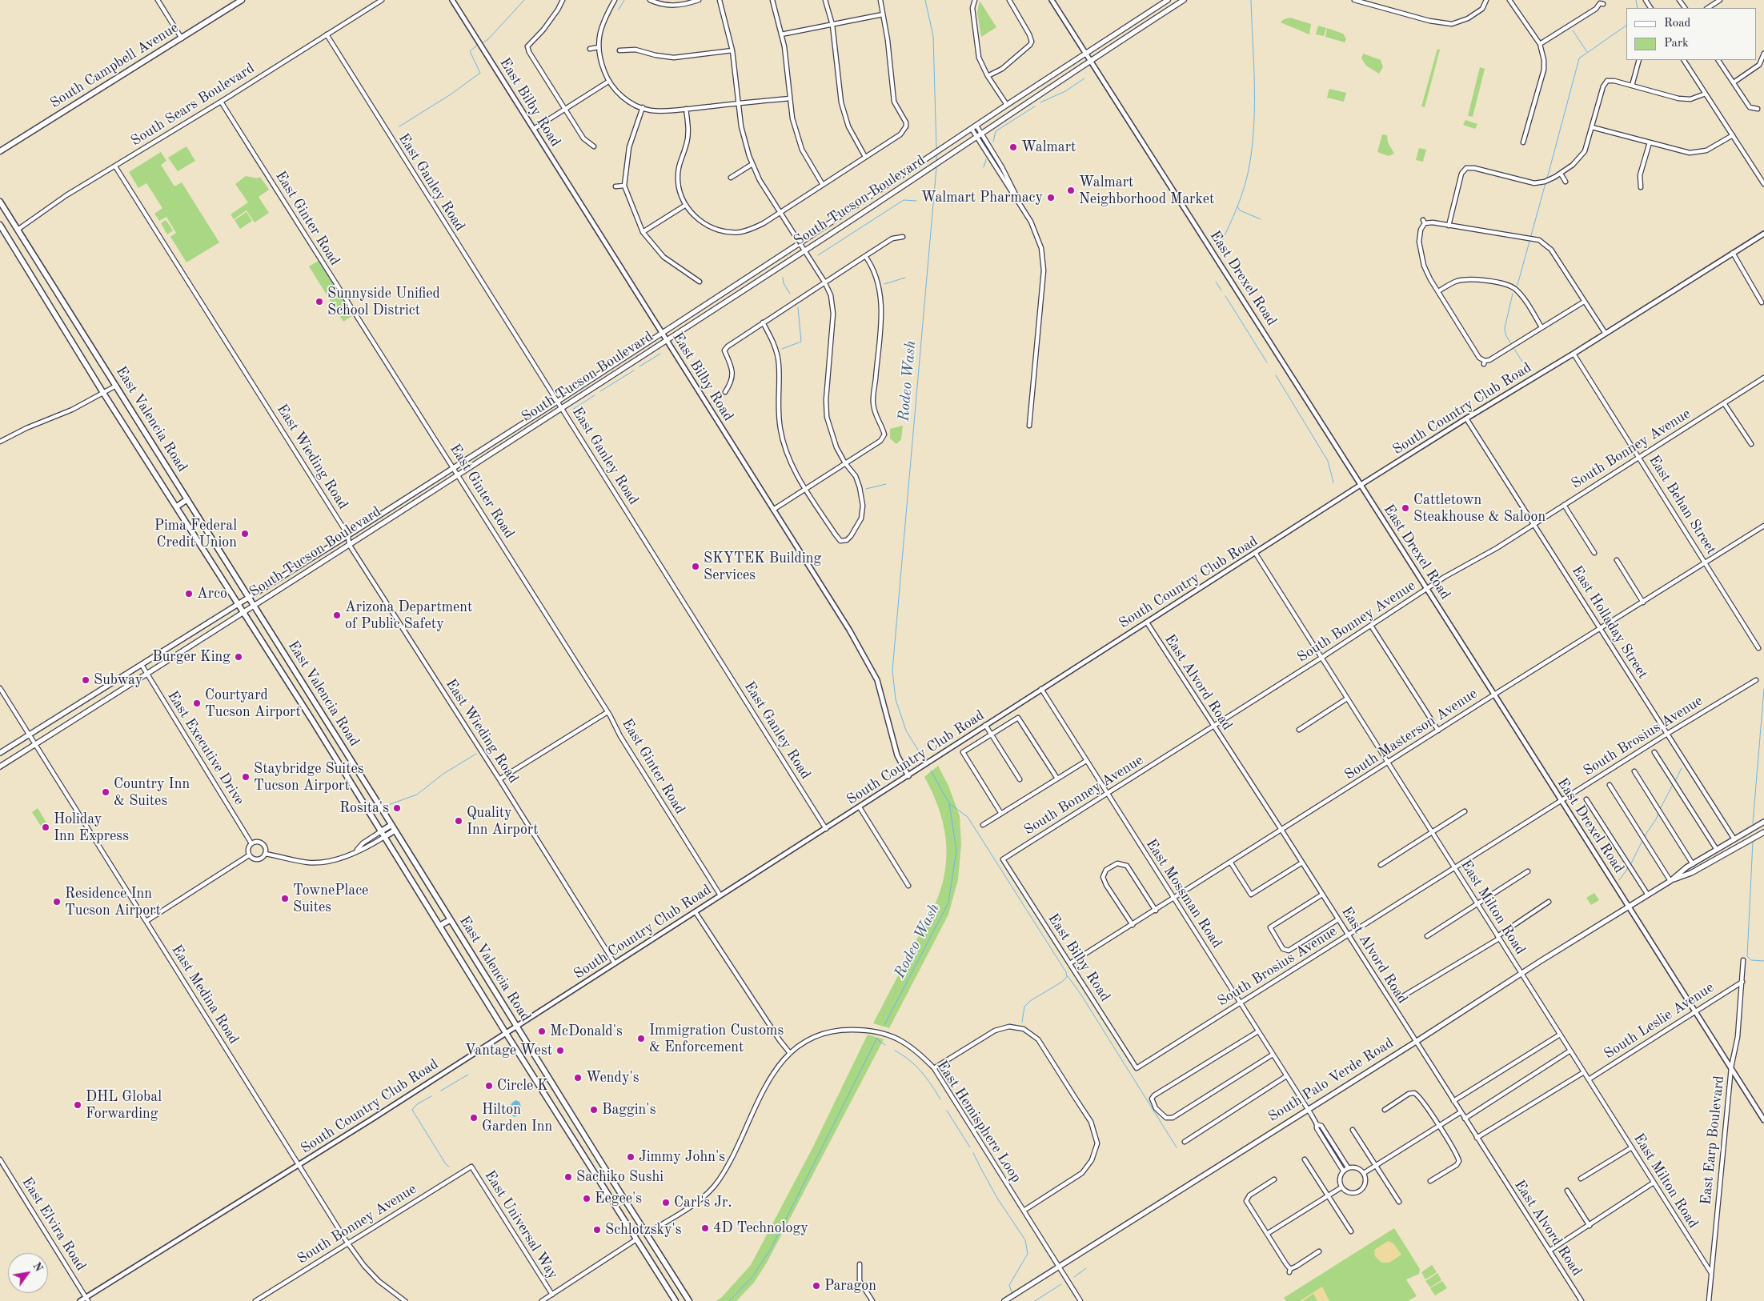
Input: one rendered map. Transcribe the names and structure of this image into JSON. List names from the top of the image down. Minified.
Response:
{"streets":{"main road":["South Campbell Avenue","South Tucson Boulevard","East Valencia Road","South Palo Verde Road"],"street":["East Bilby Road","South Sears Boulevard","East Ganley Road","East Ginter Road","East Drexel Road","South Country Club Road","South Bonney Avenue","East Wieding Road","East Behan Street","East Holladay Street","East Alvord Road","South Masterson Avenue","South Brosius Avenue","East Executive Drive","East Mossman Road","East Milton Road","East Medina Road","South Leslie Avenue","East Hemisphere Loop","East Earp Boulevard","East Elvira Road","East Universal Way"]},"crossings":[["East Bilby Road","South Tucson Boulevard"],["East Bilby Road","South Country Club Road"],["East Bilby Road","South Bonney Avenue"],["East Bilby Road","South Masterson Avenue"],["East Bilby Road","South Brosius Avenue"],["South Sears Boulevard","East Ganley Road"],["South Sears Boulevard","East Ginter Road"],["South Sears Boulevard","East Valencia Road"],["South Sears Boulevard","East Wieding Road"],["East Ganley Road","South Tucson Boulevard"],["East Ganley Road","South Country Club Road"],["South Tucson Boulevard","East Ginter Road"],["South Tucson Boulevard","East Drexel Road"],["South Tucson Boulevard","East Valencia Road"],["South Tucson Boulevard","East Wieding Road"],["South Tucson Boulevard","East Executive Drive"],["South Tucson Boulevard","East Medina Road"],["East Ginter Road","South Country Club Road"],["East Drexel Road","South Country Club Road"],["East Drexel Road","South Bonney Avenue"],["East Drexel Road","South Masterson Avenue"],["East Drexel Road","South Brosius Avenue"],["East Drexel Road","South Leslie Avenue"],["East Drexel Road","South Palo Verde Road"],["East Drexel Road","East Earp Boulevard"],["South Country Club Road","East Valencia Road"],["South Country Club Road","East Wieding Road"],["South Country Club Road","East Behan Street"],["South Country Club Road","East Holladay Street"],["South Country Club Road","East Alvord Road"],["South Country Club Road","East Mossman Road"],["South Country Club Road","East Milton Road"],["South Country Club Road","East Medina Road"],["South Country Club Road","East Elvira Road"],["East Valencia Road","East Hemisphere Loop"],["South Bonney Avenue","East Behan Street"],["South Bonney Avenue","East Holladay Street"],["South Bonney Avenue","East Alvord Road"],["South Bonney Avenue","East Mossman Road"],["South Bonney Avenue","East Milton Road"],["South Bonney Avenue","East Medina Road"],["South Bonney Avenue","East Universal Way"],["East Behan Street","South Masterson Avenue"],["East Holladay Street","South Masterson Avenue"],["East Holladay Street","South Brosius Avenue"],["East Holladay Street","South Palo Verde Road"],["East Alvord Road","South Masterson Avenue"],["East Alvord Road","South Brosius Avenue"],["East Alvord Road","South Palo Verde Road"],["South Masterson Avenue","East Mossman Road"],["South Masterson Avenue","East Milton Road"],["South Brosius Avenue","East Mossman Road"],["South Brosius Avenue","East Milton Road"],["East Mossman Road","South Palo Verde Road"],["East Milton Road","South Leslie Avenue"],["East Milton Road","South Palo Verde Road"],["East Milton Road","East Earp Boulevard"],["South Leslie Avenue","East Earp Boulevard"],["South Palo Verde Road","East Hemisphere Loop"]],"water":["Rodeo Wash"],"places":["Walmart","Walmart Neighborhood Market","Walmart Pharmacy","Sunnyside Unified School District","Cattletown Steakhouse & Saloon","Pima Federal Credit Union","SKYTEK Building Services","Arco","Arizona Department of Public Safety","Burger King","Subway","Courtyard Tucson Airport","Staybridge Suites Tucson Airport","Country Inn & Suites","Rosita's","Quality Inn Airport","Holiday Inn Express","TownePlace Suites","Residence Inn Tucson Airport","McDonald's","Immigration Customs & Enforcement","Vantage West","Wendy's","Circle K","DHL Global Forwarding","Baggin's","Hilton Garden Inn","Jimmy John's","Sachiko Sushi","Eegee's","Carl's Jr.","4D Technology","Schlotzsky's","Paragon"],"legend":["Road","Park"],"north":"top right"}
